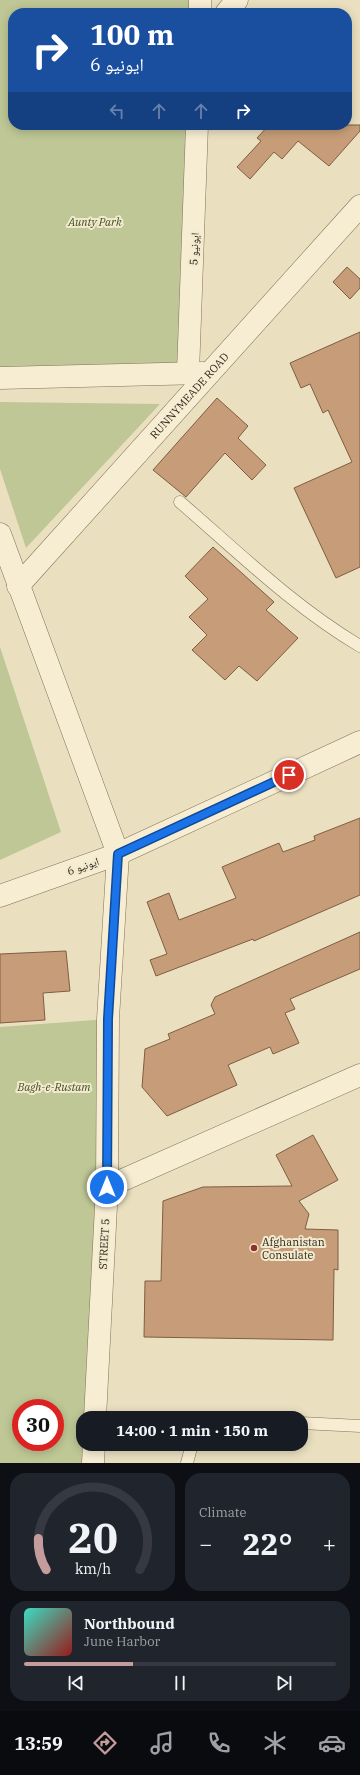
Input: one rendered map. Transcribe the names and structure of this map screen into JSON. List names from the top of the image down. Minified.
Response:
{"streets":{"street":["ایونیو 5","RUNNYMEADE ROAD","ایونیو 6","STREET 5"]},"crossings":[["ایونیو 6","STREET 5"]],"parks":["Aunty Park","Bagh-e-Rustam"],"places":["Afghanistan Consulate"],"page":{"turn":["100 m","ایونیو 6"],"limit":"30","trip":"14:00 · 1 min · 150 m","tile":"Climate","heat":["−","22°","+"],"song":["Northbound","June Harbor"],"tabs":"13:59","gauge":["20","km/h"]}}
